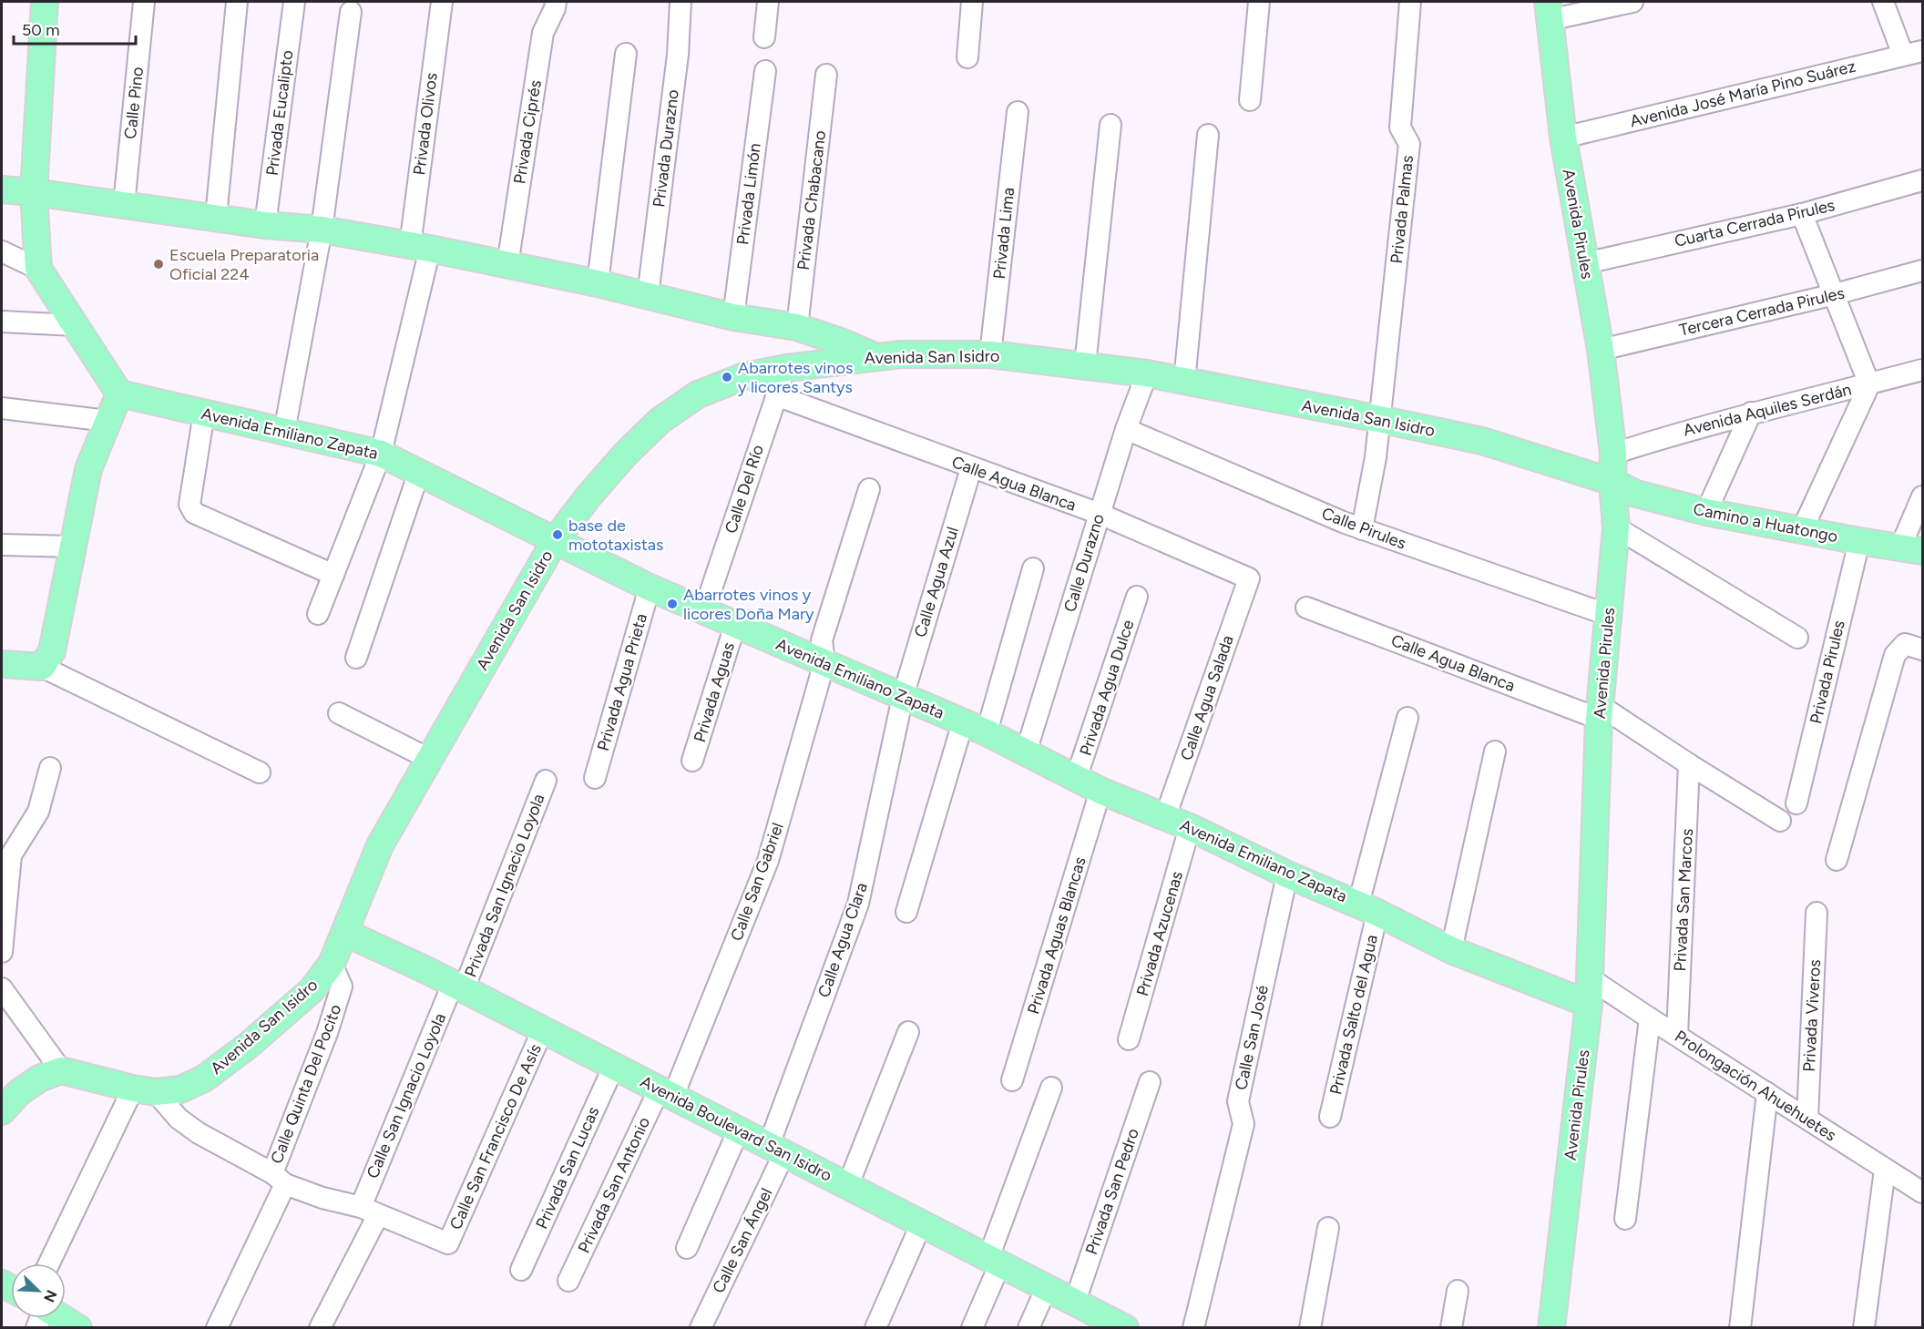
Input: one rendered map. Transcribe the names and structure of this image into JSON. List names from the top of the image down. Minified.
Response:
{"streets":{"main road":["Avenida Pirules","Avenida San Isidro","Avenida Emiliano Zapata","Camino a Huatongo","Avenida Boulevard San Isidro"],"street":["Avenida José María Pino Suárez","Calle Pino","Privada Eucalipto","Privada Olivos","Privada Ciprés","Privada Durazno","Privada Limón","Privada Chabacano","Privada Palmas","Cuarta Cerrada Pirules","Privada Lima","Tercera Cerrada Pirules","Avenida Aquiles Serdán","Calle Agua Blanca","Calle Del Río","Calle Pirules","Calle Durazno","Calle Agua Azul","Privada Pirules","Privada Agua Prieta","Privada Agua Dulce","Privada Aguas","Calle Agua Salada","Calle San Gabriel","Privada San Ignacio Loyola","Privada San Marcos","Privada Azucenas","Privada Aguas Blancas","Calle Agua Clara","Privada Salto del Agua","Privada Viveros","Calle San José","Calle Quinta Del Pocito","Prolongación Ahuehuetes","Calle San Ignacio Loyola","Calle San Francisco De Asís","Privada San Lucas","Privada San Antonio","Privada San Pedro","Calle San Ángel"]},"crossings":[["Avenida José María Pino Suárez","Avenida Pirules"],["Privada Olivos","Avenida Emiliano Zapata"],["Privada Palmas","Avenida San Isidro"],["Privada Palmas","Calle Pirules"],["Cuarta Cerrada Pirules","Avenida Pirules"],["Avenida Pirules","Tercera Cerrada Pirules"],["Avenida Pirules","Avenida San Isidro"],["Avenida Pirules","Avenida Aquiles Serdán"],["Avenida Pirules","Avenida Emiliano Zapata"],["Avenida Pirules","Calle Agua Blanca"],["Avenida Pirules","Camino a Huatongo"],["Avenida Pirules","Calle Pirules"],["Avenida Pirules","Prolongación Ahuehuetes"],["Privada Lima","Avenida San Isidro"],["Avenida San Isidro","Avenida Emiliano Zapata"],["Avenida San Isidro","Calle Del Río"],["Avenida San Isidro","Camino a Huatongo"],["Avenida San Isidro","Calle Durazno"],["Avenida San Isidro","Calle Quinta Del Pocito"],["Avenida San Isidro","Avenida Boulevard San Isidro"],["Avenida Emiliano Zapata","Calle Del Río"],["Avenida Emiliano Zapata","Calle Durazno"],["Avenida Emiliano Zapata","Calle Agua Azul"],["Avenida Emiliano Zapata","Privada Agua Prieta"],["Avenida Emiliano Zapata","Privada Agua Dulce"],["Avenida Emiliano Zapata","Privada Aguas"],["Avenida Emiliano Zapata","Calle Agua Salada"],["Avenida Emiliano Zapata","Calle San Gabriel"],["Avenida Emiliano Zapata","Privada Azucenas"],["Avenida Emiliano Zapata","Privada Aguas Blancas"],["Avenida Emiliano Zapata","Calle Agua Clara"],["Avenida Emiliano Zapata","Privada Salto del Agua"],["Avenida Emiliano Zapata","Calle San José"],["Avenida Emiliano Zapata","Prolongación Ahuehuetes"],["Calle Agua Blanca","Calle Del Río"],["Calle Agua Blanca","Calle Durazno"],["Calle Agua Blanca","Calle Agua Azul"],["Calle Agua Blanca","Calle Agua Salada"],["Calle Agua Blanca","Privada San Marcos"],["Camino a Huatongo","Privada Pirules"],["Calle Pirules","Calle Durazno"],["Calle Agua Azul","Calle Agua Clara"],["Calle San Gabriel","Avenida Boulevard San Isidro"],["Calle San Gabriel","Privada San Antonio"],["Privada San Ignacio Loyola","Calle San Ignacio Loyola"],["Privada San Ignacio Loyola","Avenida Boulevard San Isidro"],["Privada San Marcos","Prolongación Ahuehuetes"],["Calle Agua Clara","Avenida Boulevard San Isidro"],["Calle Agua Clara","Calle San Ángel"],["Privada Viveros","Prolongación Ahuehuetes"],["Calle San Ignacio Loyola","Avenida Boulevard San Isidro"],["Calle San Ignacio Loyola","Calle San Francisco De Asís"],["Avenida Boulevard San Isidro","Calle San Francisco De Asís"],["Avenida Boulevard San Isidro","Privada San Lucas"],["Avenida Boulevard San Isidro","Privada San Antonio"],["Avenida Boulevard San Isidro","Privada San Pedro"],["Avenida Boulevard San Isidro","Calle San Ángel"]],"places":["Escuela Preparatoria Oficial 224","Abarrotes vinos y licores Santys","base de mototaxistas","Abarrotes vinos y licores Doña Mary"],"scale_bar":"50 m","north":"bottom right"}
